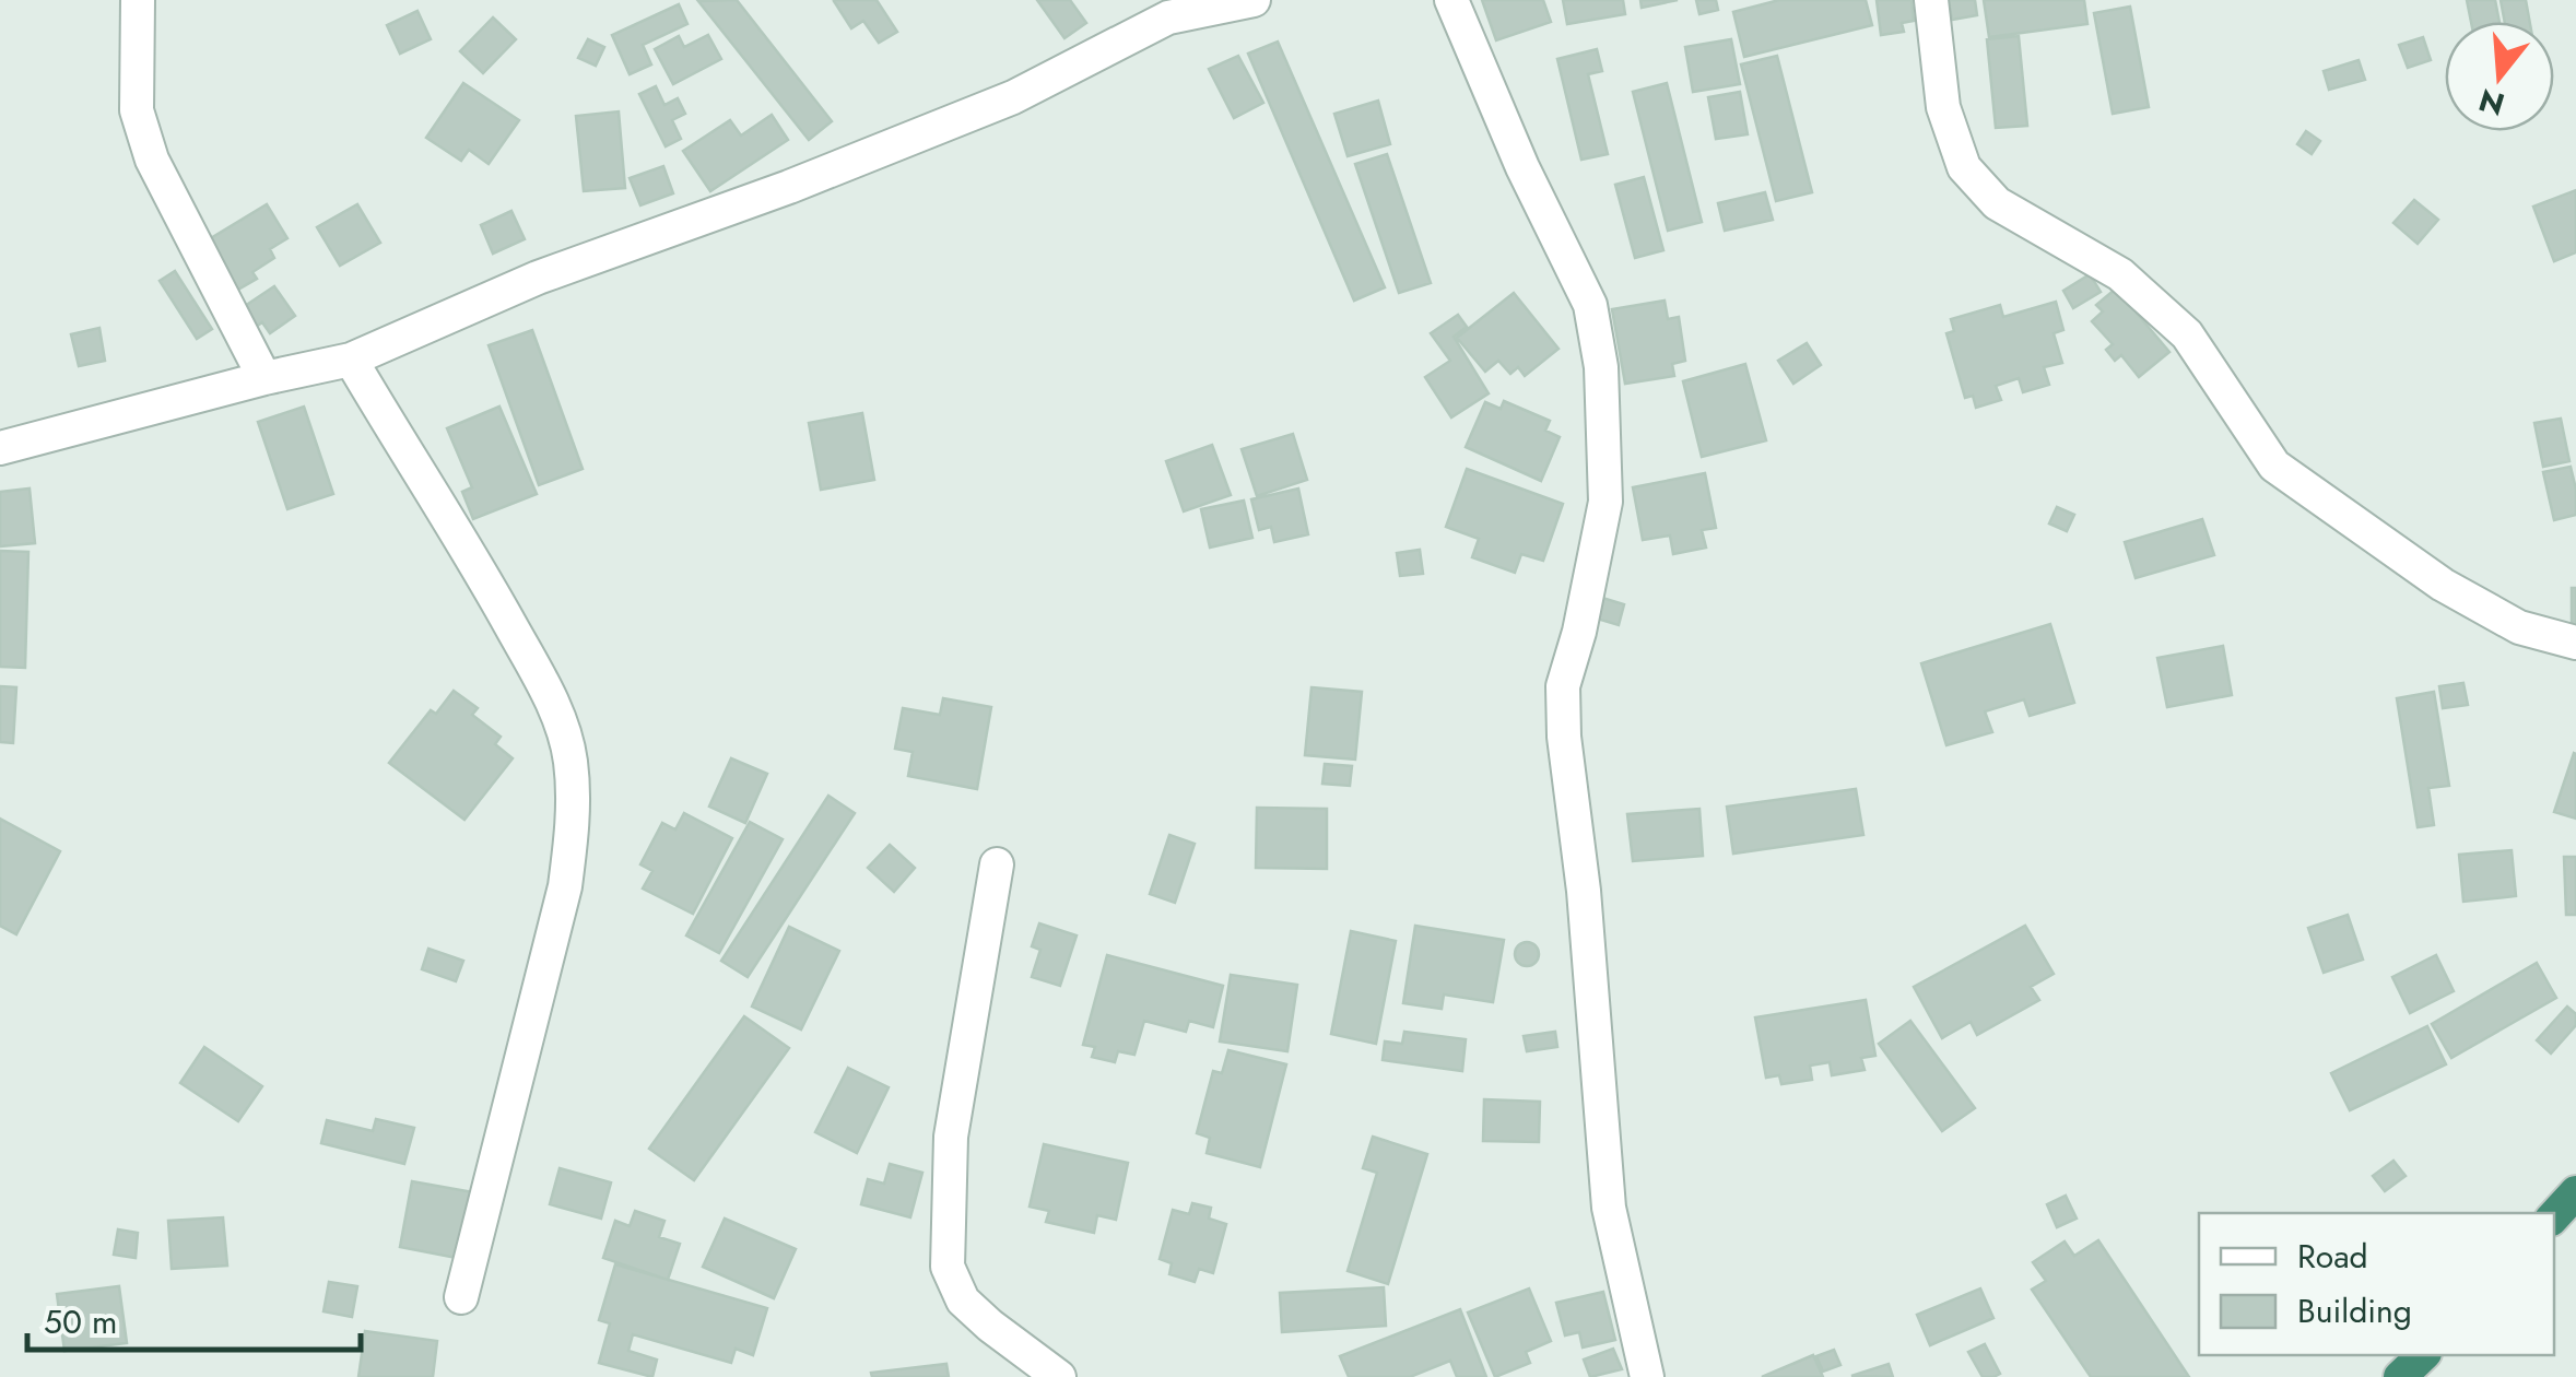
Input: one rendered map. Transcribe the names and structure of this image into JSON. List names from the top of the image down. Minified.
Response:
{"legend":["Road","Building"],"scale_bar":"50 m","north":"bottom"}
